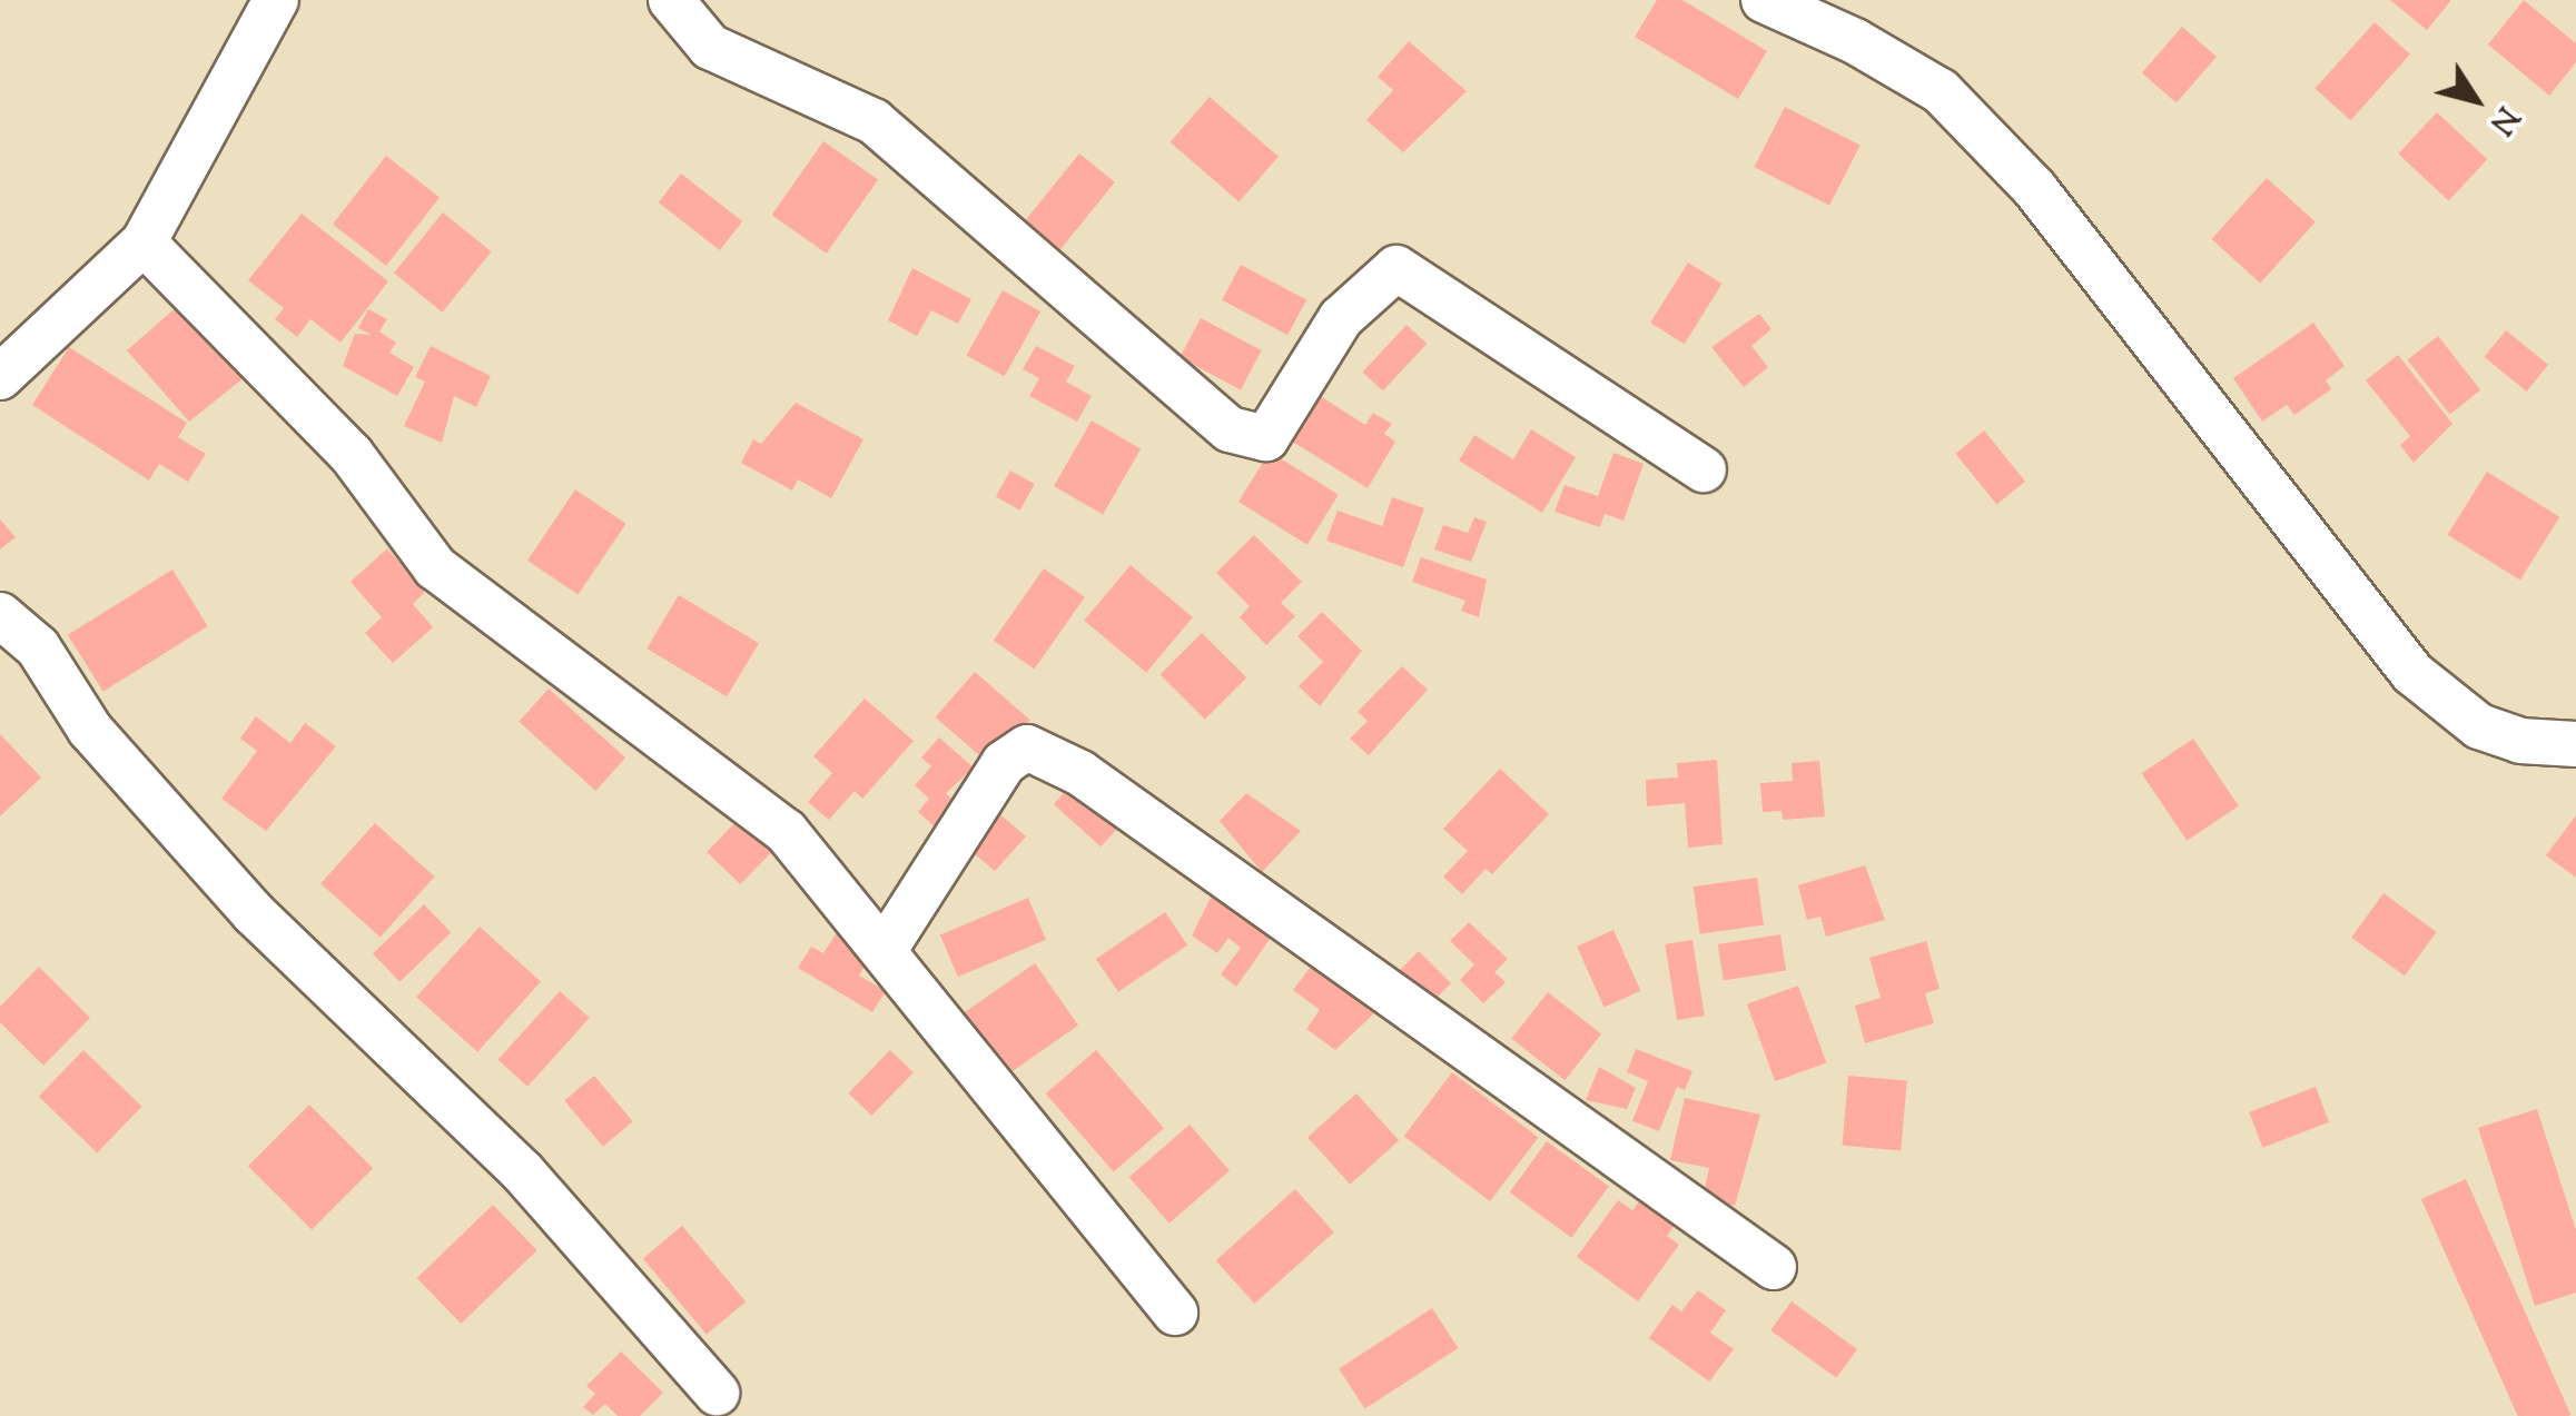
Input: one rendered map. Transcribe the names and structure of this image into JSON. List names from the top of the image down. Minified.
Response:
{"north":"bottom right"}
